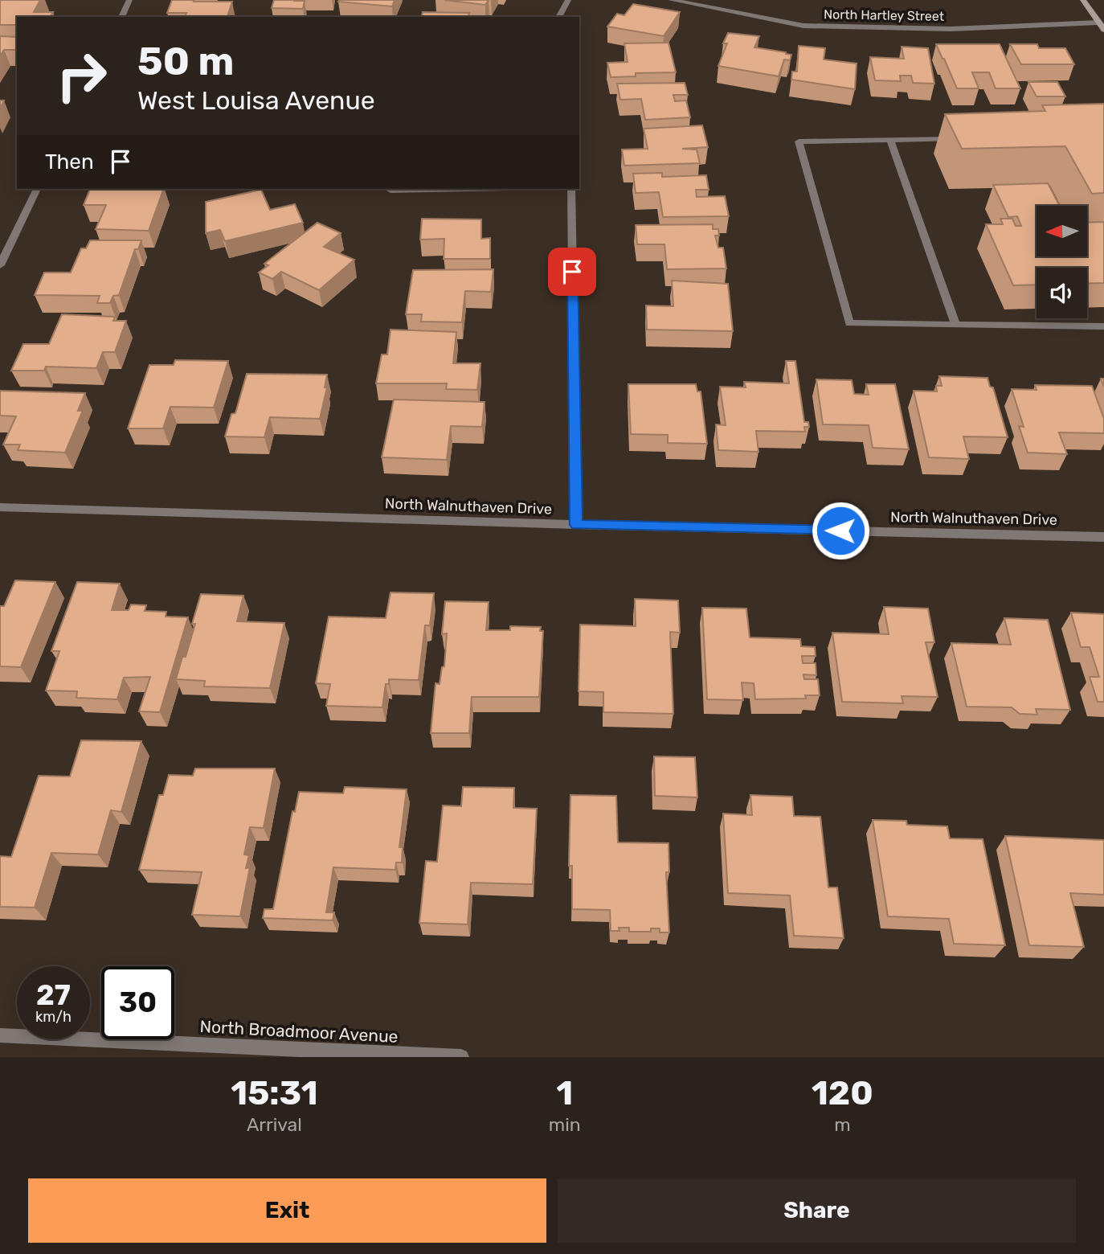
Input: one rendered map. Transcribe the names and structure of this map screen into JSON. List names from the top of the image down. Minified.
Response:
{"streets":{"street":["North Hartley Street","North Walnuthaven Drive","North Broadmoor Avenue"]},"north":"left","page":{"turn":["50 m","West Louisa Avenue"],"then":"Then","speed":"27 km/h","limit":"30","eta":["15:31","Arrival","1","min","120","m"],"buttons":["Exit","Share"]}}
